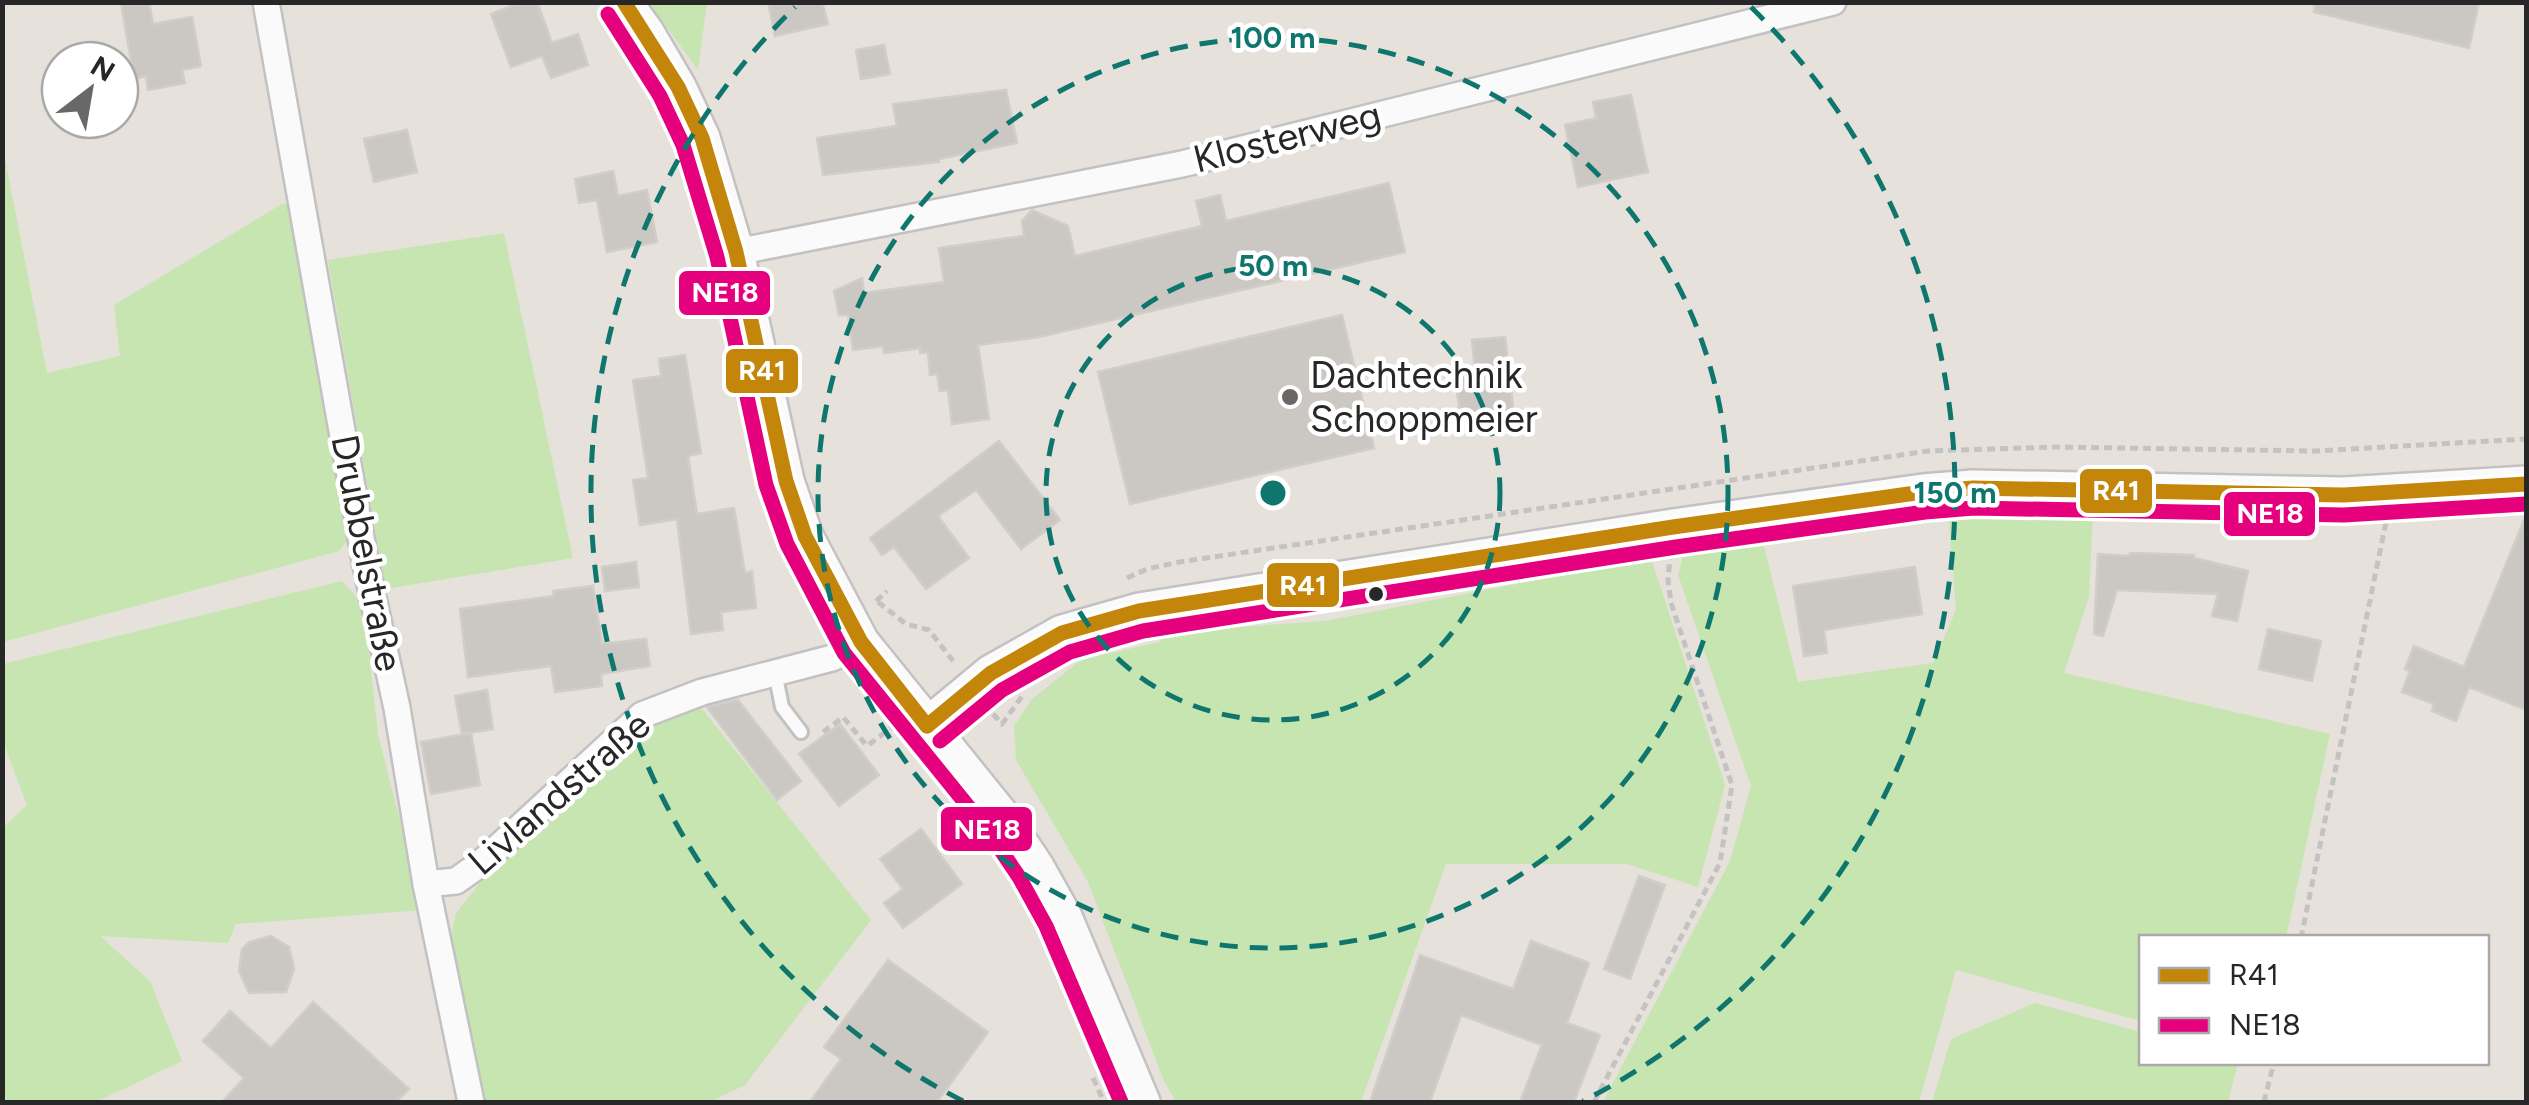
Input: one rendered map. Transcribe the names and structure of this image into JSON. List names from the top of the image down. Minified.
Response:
{"streets":{"street":["Klosterweg","Drubbelstraße","Livlandstraße"]},"crossings":[["Drubbelstraße","Livlandstraße"]],"places":["Dachtechnik Schoppmeier"],"lines":["transit line R41","transit line NE18"],"legend":["R41","NE18"],"north":"top right","rings":["100 m","50 m","150 m"]}
